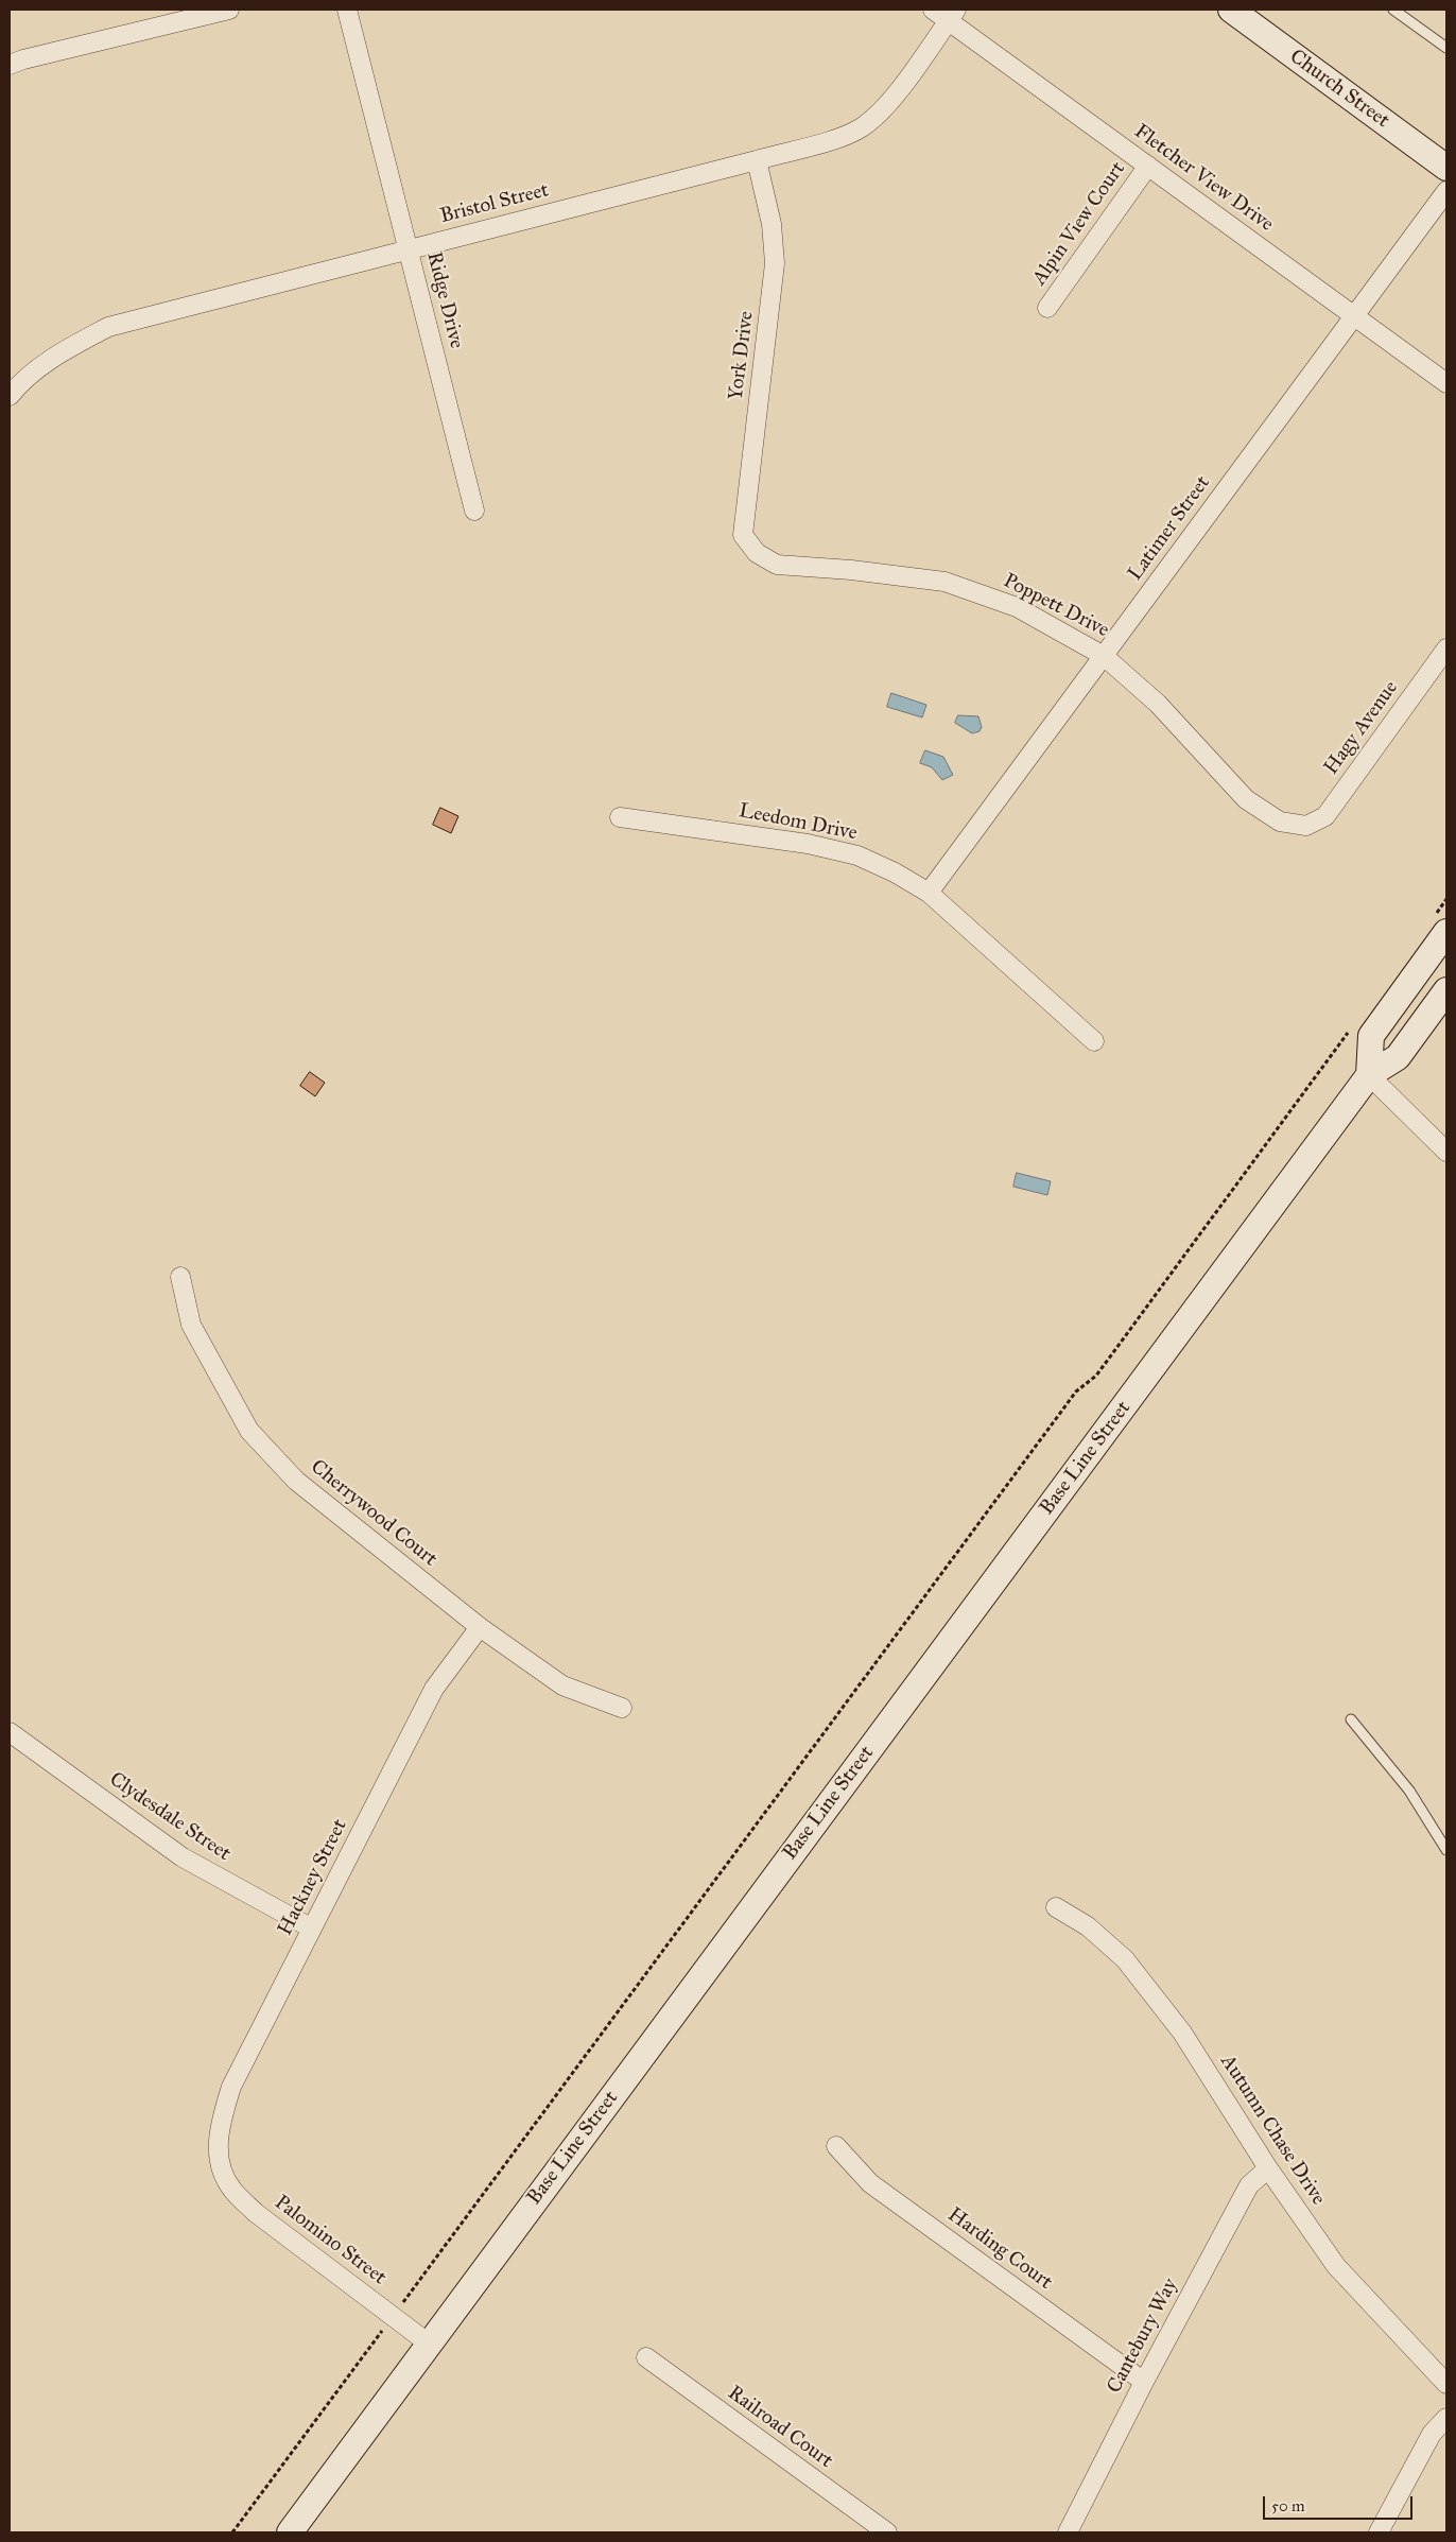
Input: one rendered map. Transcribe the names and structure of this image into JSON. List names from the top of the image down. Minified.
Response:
{"streets":{"main road":["Church Street","Base Line Street"],"street":["Fletcher View Drive","Bristol Street","Alpin View Court","Ridge Drive","York Drive","Latimer Street","Poppett Drive","Hagy Avenue","Leedom Drive","Cherrywood Court","Clydesdale Street","Hackney Street","Autumn Chase Drive","Palomino Street","Harding Court","Cantebury Way","Railroad Court"]},"crossings":[["Fletcher View Drive","Bristol Street"],["Fletcher View Drive","Alpin View Court"],["Fletcher View Drive","Latimer Street"],["Bristol Street","Ridge Drive"],["Bristol Street","York Drive"],["York Drive","Poppett Drive"],["Latimer Street","Poppett Drive"],["Latimer Street","Leedom Drive"],["Poppett Drive","Hagy Avenue"],["Base Line Street","Palomino Street"],["Cherrywood Court","Hackney Street"],["Clydesdale Street","Hackney Street"],["Hackney Street","Palomino Street"],["Autumn Chase Drive","Cantebury Way"],["Harding Court","Cantebury Way"]],"scale_bar":"50 m"}
